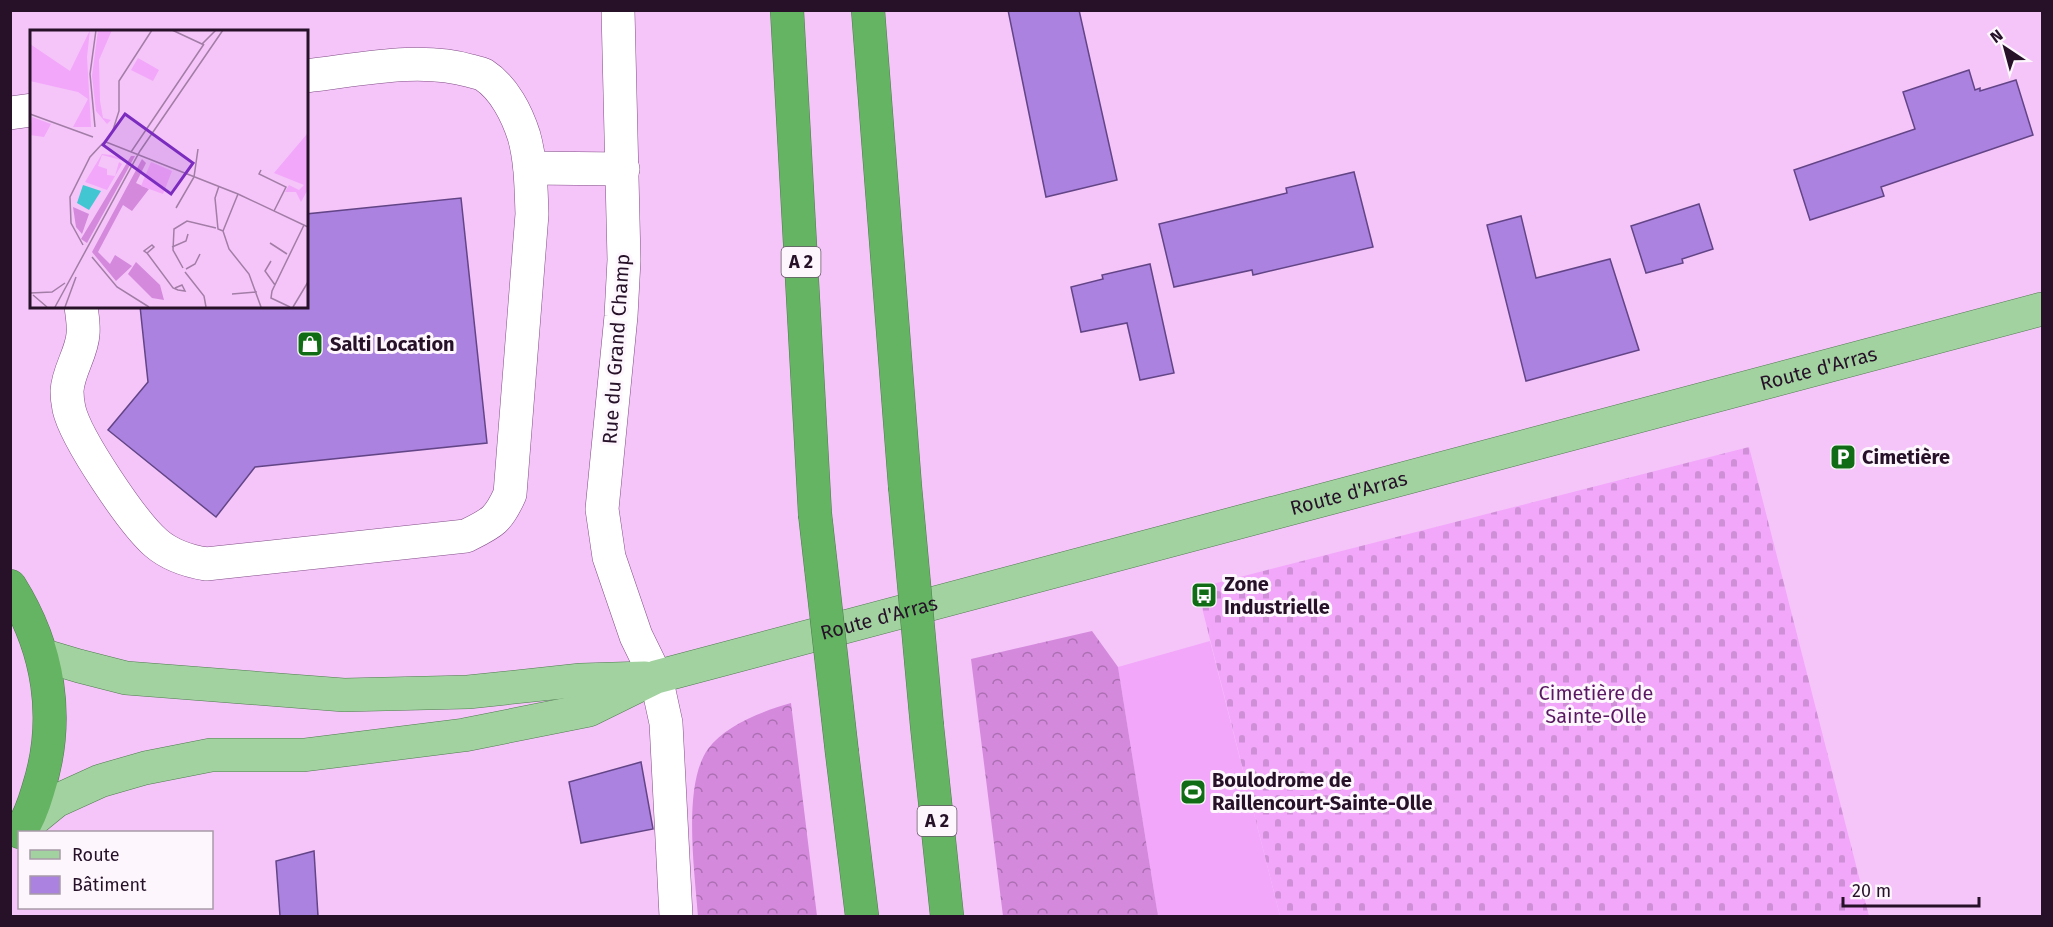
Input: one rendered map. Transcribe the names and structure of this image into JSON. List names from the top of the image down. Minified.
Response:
{"streets":{"highway":["A 2"],"main road":["Route d'Arras"],"street":["Rue du Grand Champ"]},"crossings":[["Rue du Grand Champ","Route d'Arras"]],"parks":["Cimetière de Sainte-Olle"],"places":{"shop":["Salti Location"],"parking":["Cimetière"],"bus stop":["Zone Industrielle"],"sports":["Boulodrome de Raillencourt-Sainte-Olle"]},"legend":["Route","Bâtiment"],"scale_bar":"20 m","north":"top left"}
